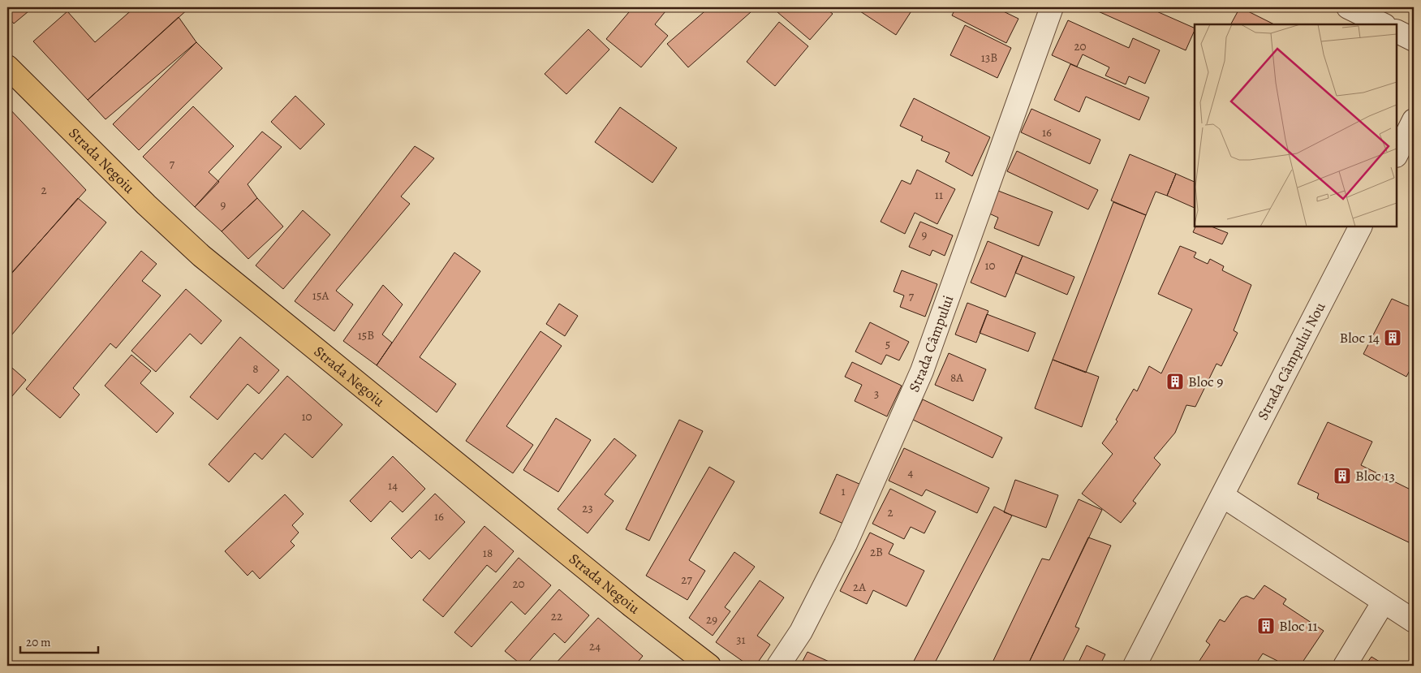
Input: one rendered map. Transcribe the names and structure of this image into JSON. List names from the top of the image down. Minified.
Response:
{"streets":{"main road":["Strada Negoiu"],"street":["Strada Câmpului","Strada Câmpului Nou"]},"places":{"building":["Bloc 14","Bloc 9","Bloc 13","Bloc 11"]},"house_numbers":["20","13B","16","7","2","11","9","9","10","15A","7","15B","5","8","8A","3","10","4","14","1","23","2","16","2B","18","27","20","2A","22","29","31","24"],"scale_bar":"20 m"}
